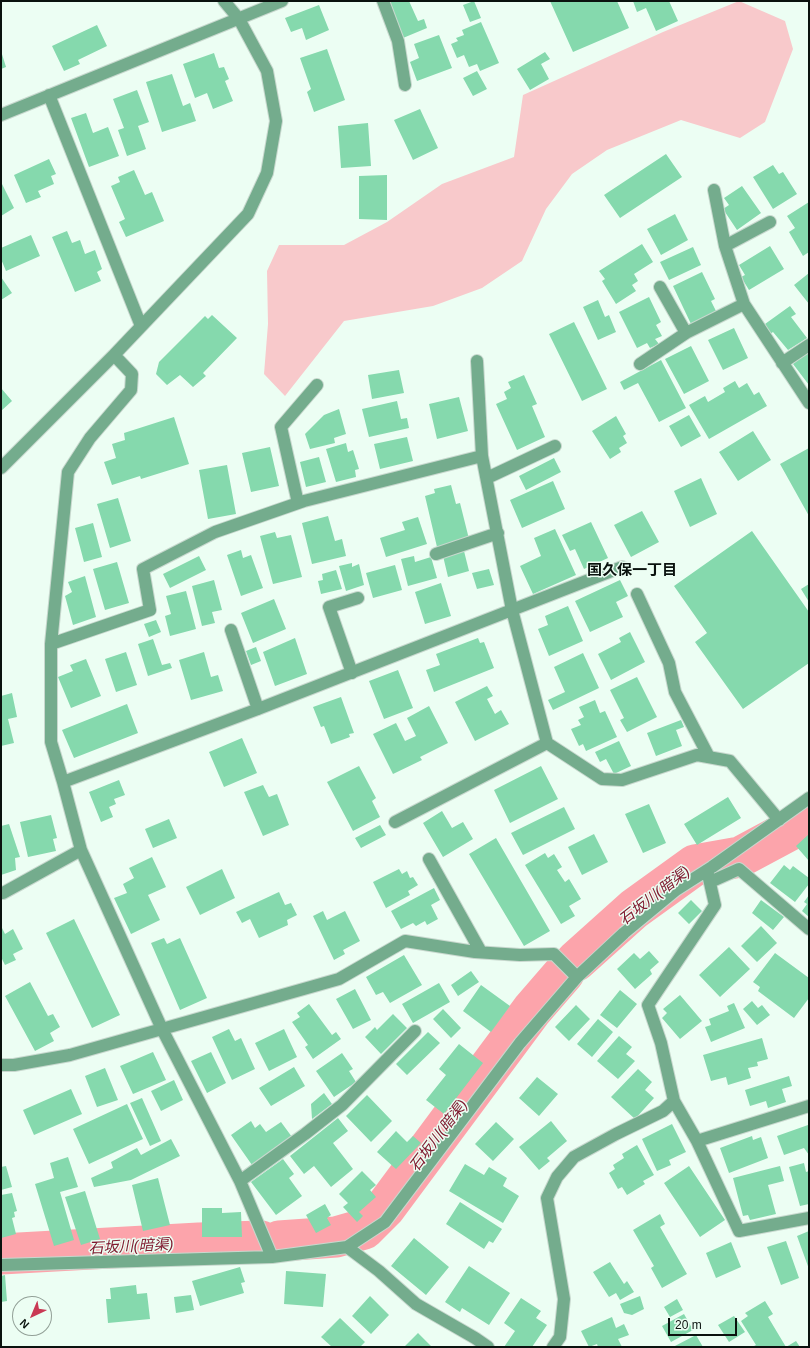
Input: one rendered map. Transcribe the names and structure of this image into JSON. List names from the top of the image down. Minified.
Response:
{"districts":["国久保一丁目"],"water":["石坂川(暗渠)"],"scale_bar":"20 m","north":"bottom left"}
